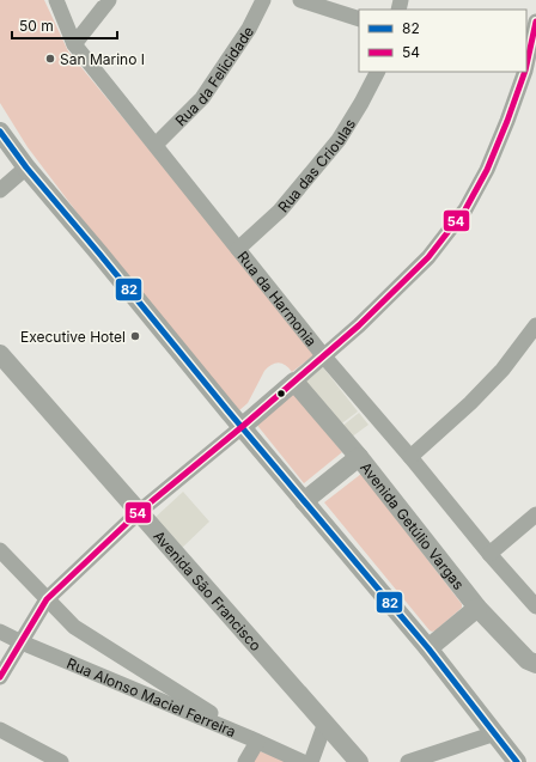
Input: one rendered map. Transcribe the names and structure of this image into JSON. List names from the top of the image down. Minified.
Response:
{"streets":{"street":["Rua da Felicidade","Rua das Crioulas","Rua da Harmonia","Avenida Getúlio Vargas","Avenida São Francisco","Rua Alonso Maciel Ferreira"]},"crossings":[["Rua da Felicidade","Rua da Harmonia"],["Rua das Crioulas","Rua da Harmonia"]],"places":["San Marino I","Executive Hotel"],"lines":["transit line 54","transit line 82"],"legend":["82","54"],"scale_bar":"50 m"}
